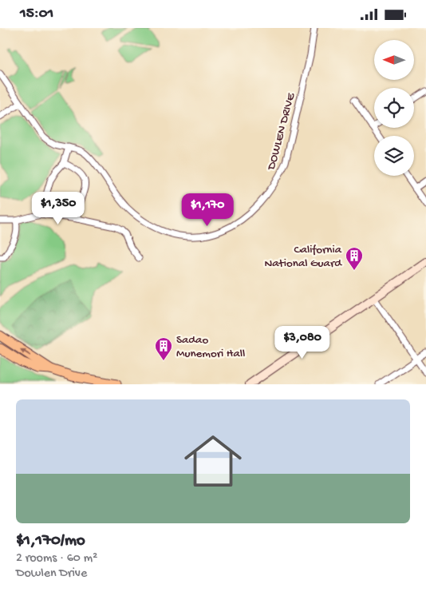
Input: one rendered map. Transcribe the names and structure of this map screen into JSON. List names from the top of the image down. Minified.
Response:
{"streets":{"street":["DOWLEN DRIVE"]},"places":{"building":["California National Guard","Sadao Munemori Hall"]},"north":"left","page":{"status":"15:01","price":["$1,350","$1,170","$3,080"],"list":[{"name":"$1,170/mo","note":"2 rooms · 60 m² · Dowlen Drive"}]}}
